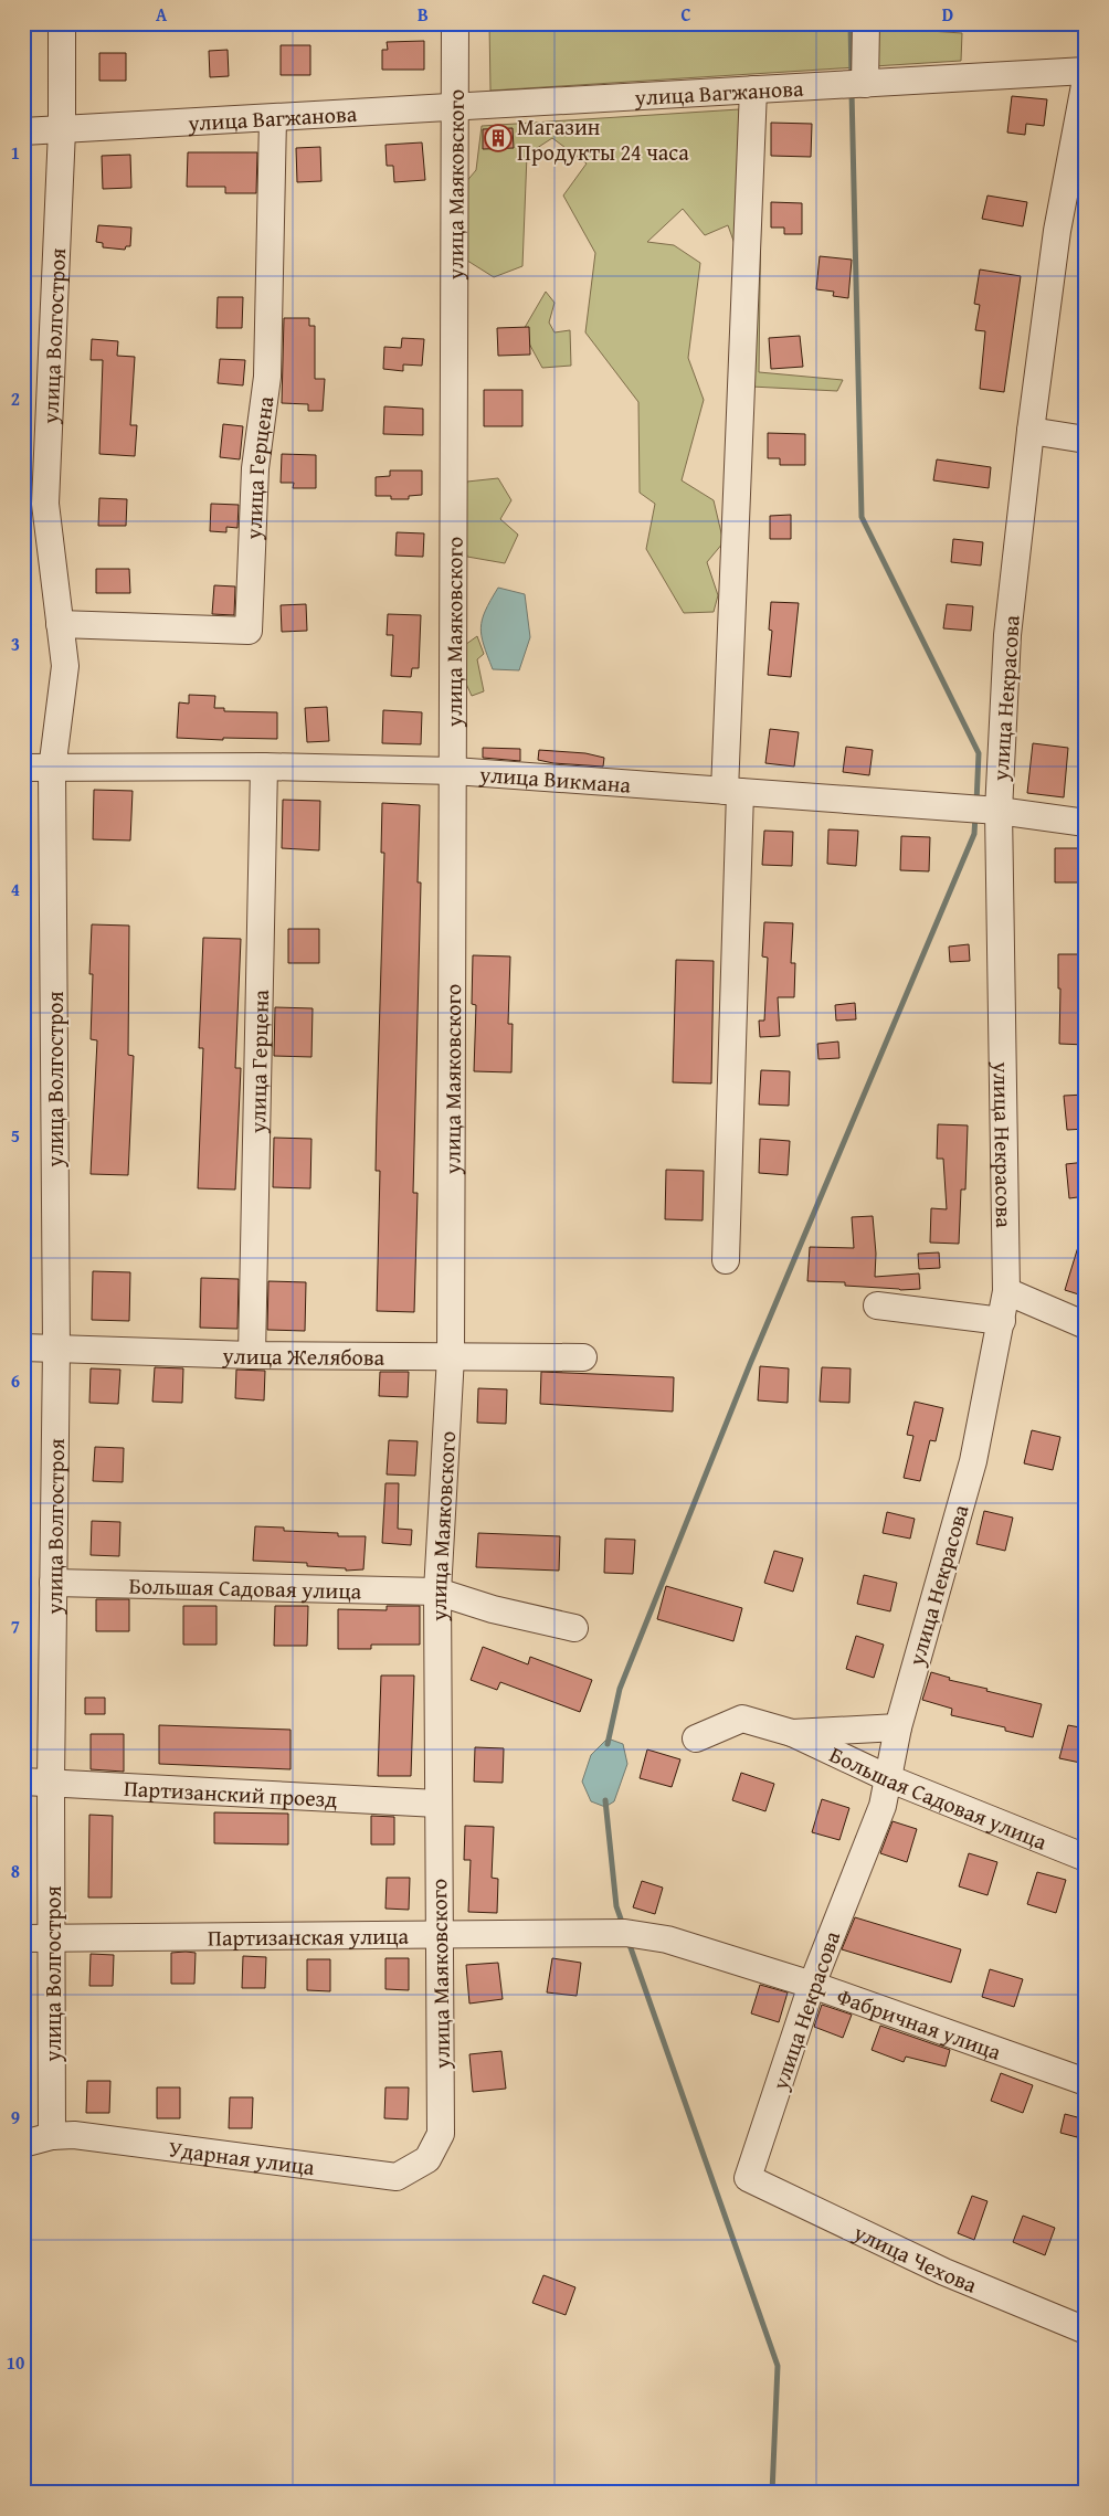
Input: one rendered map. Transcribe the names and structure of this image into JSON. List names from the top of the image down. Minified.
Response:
{"streets":{"street":["улица Вагжанова","улица Маяковского","улица Волгостроя","улица Герцена","улица Некрасова","улица Викмана","улица Желябова","Большая Садовая улица","Партизанский проезд","Партизанская улица","Фабричная улица","Ударная улица","улица Чехова"]},"crossings":[["улица Вагжанова","улица Маяковского"],["улица Вагжанова","улица Волгостроя"],["улица Вагжанова","улица Герцена"],["улица Маяковского","улица Викмана"],["улица Маяковского","улица Желябова"],["улица Маяковского","Большая Садовая улица"],["улица Маяковского","Партизанский проезд"],["улица Маяковского","Партизанская улица"],["улица Маяковского","Ударная улица"],["улица Волгостроя","улица Герцена"],["улица Волгостроя","улица Викмана"],["улица Волгостроя","улица Желябова"],["улица Волгостроя","Большая Садовая улица"],["улица Волгостроя","Партизанский проезд"],["улица Волгостроя","Партизанская улица"],["улица Волгостроя","Ударная улица"],["улица Герцена","улица Викмана"],["улица Герцена","улица Желябова"],["улица Некрасова","улица Викмана"],["улица Некрасова","Большая Садовая улица"],["улица Некрасова","Фабричная улица"],["улица Некрасова","улица Чехова"],["Партизанская улица","Фабричная улица"]],"places":{"building":["Магазин Продукты 24 часа"]},"grid":{"columns":["A","B","C","D"],"rows":["1","2","3","4","5","6","7","8","9","10"]}}
